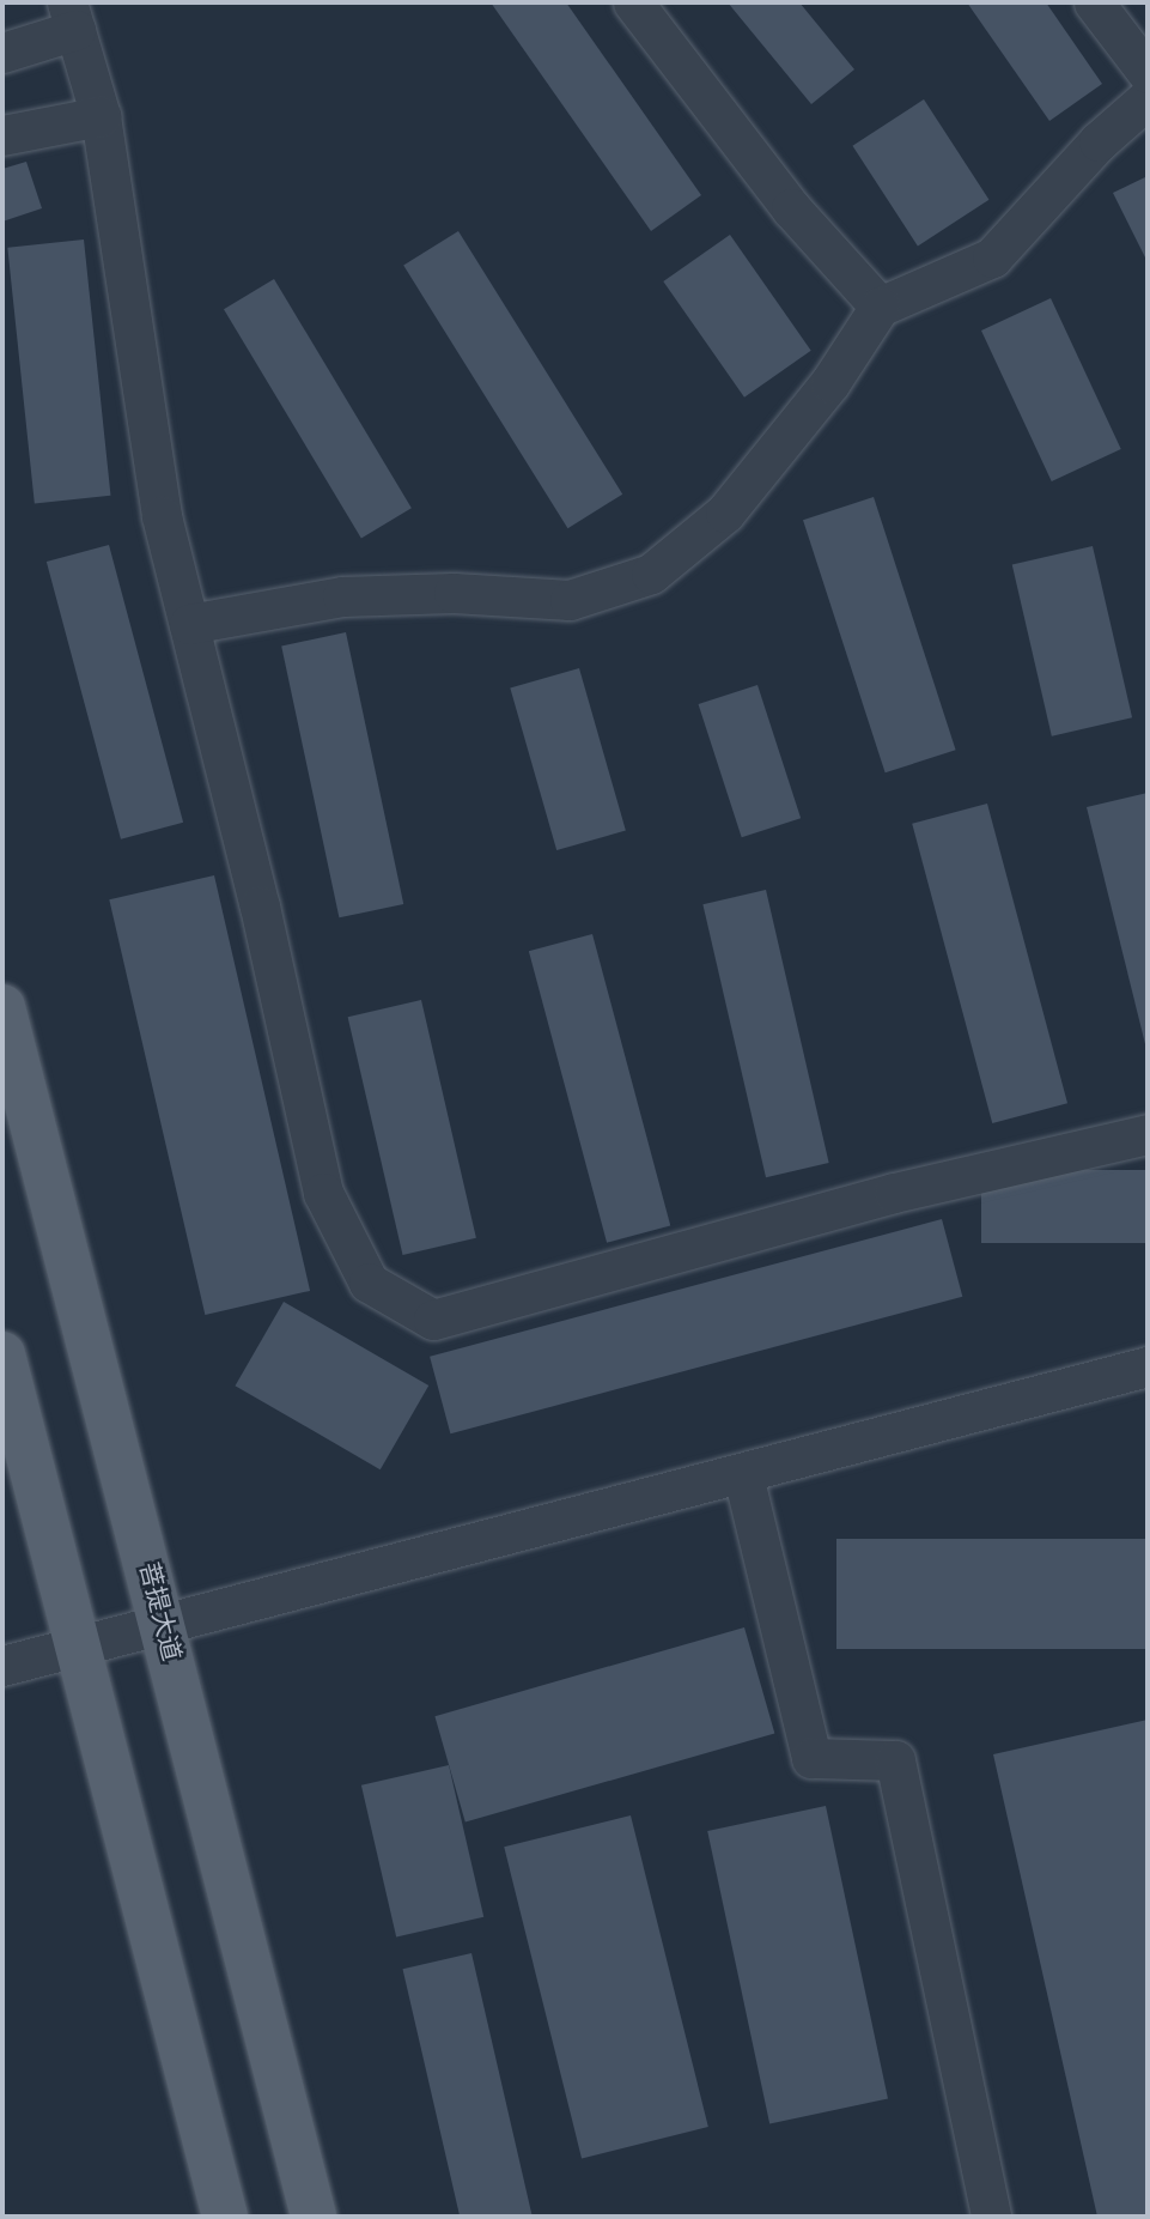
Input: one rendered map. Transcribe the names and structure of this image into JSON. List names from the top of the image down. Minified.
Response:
{"streets":{"main road":["菩提大道"]}}
